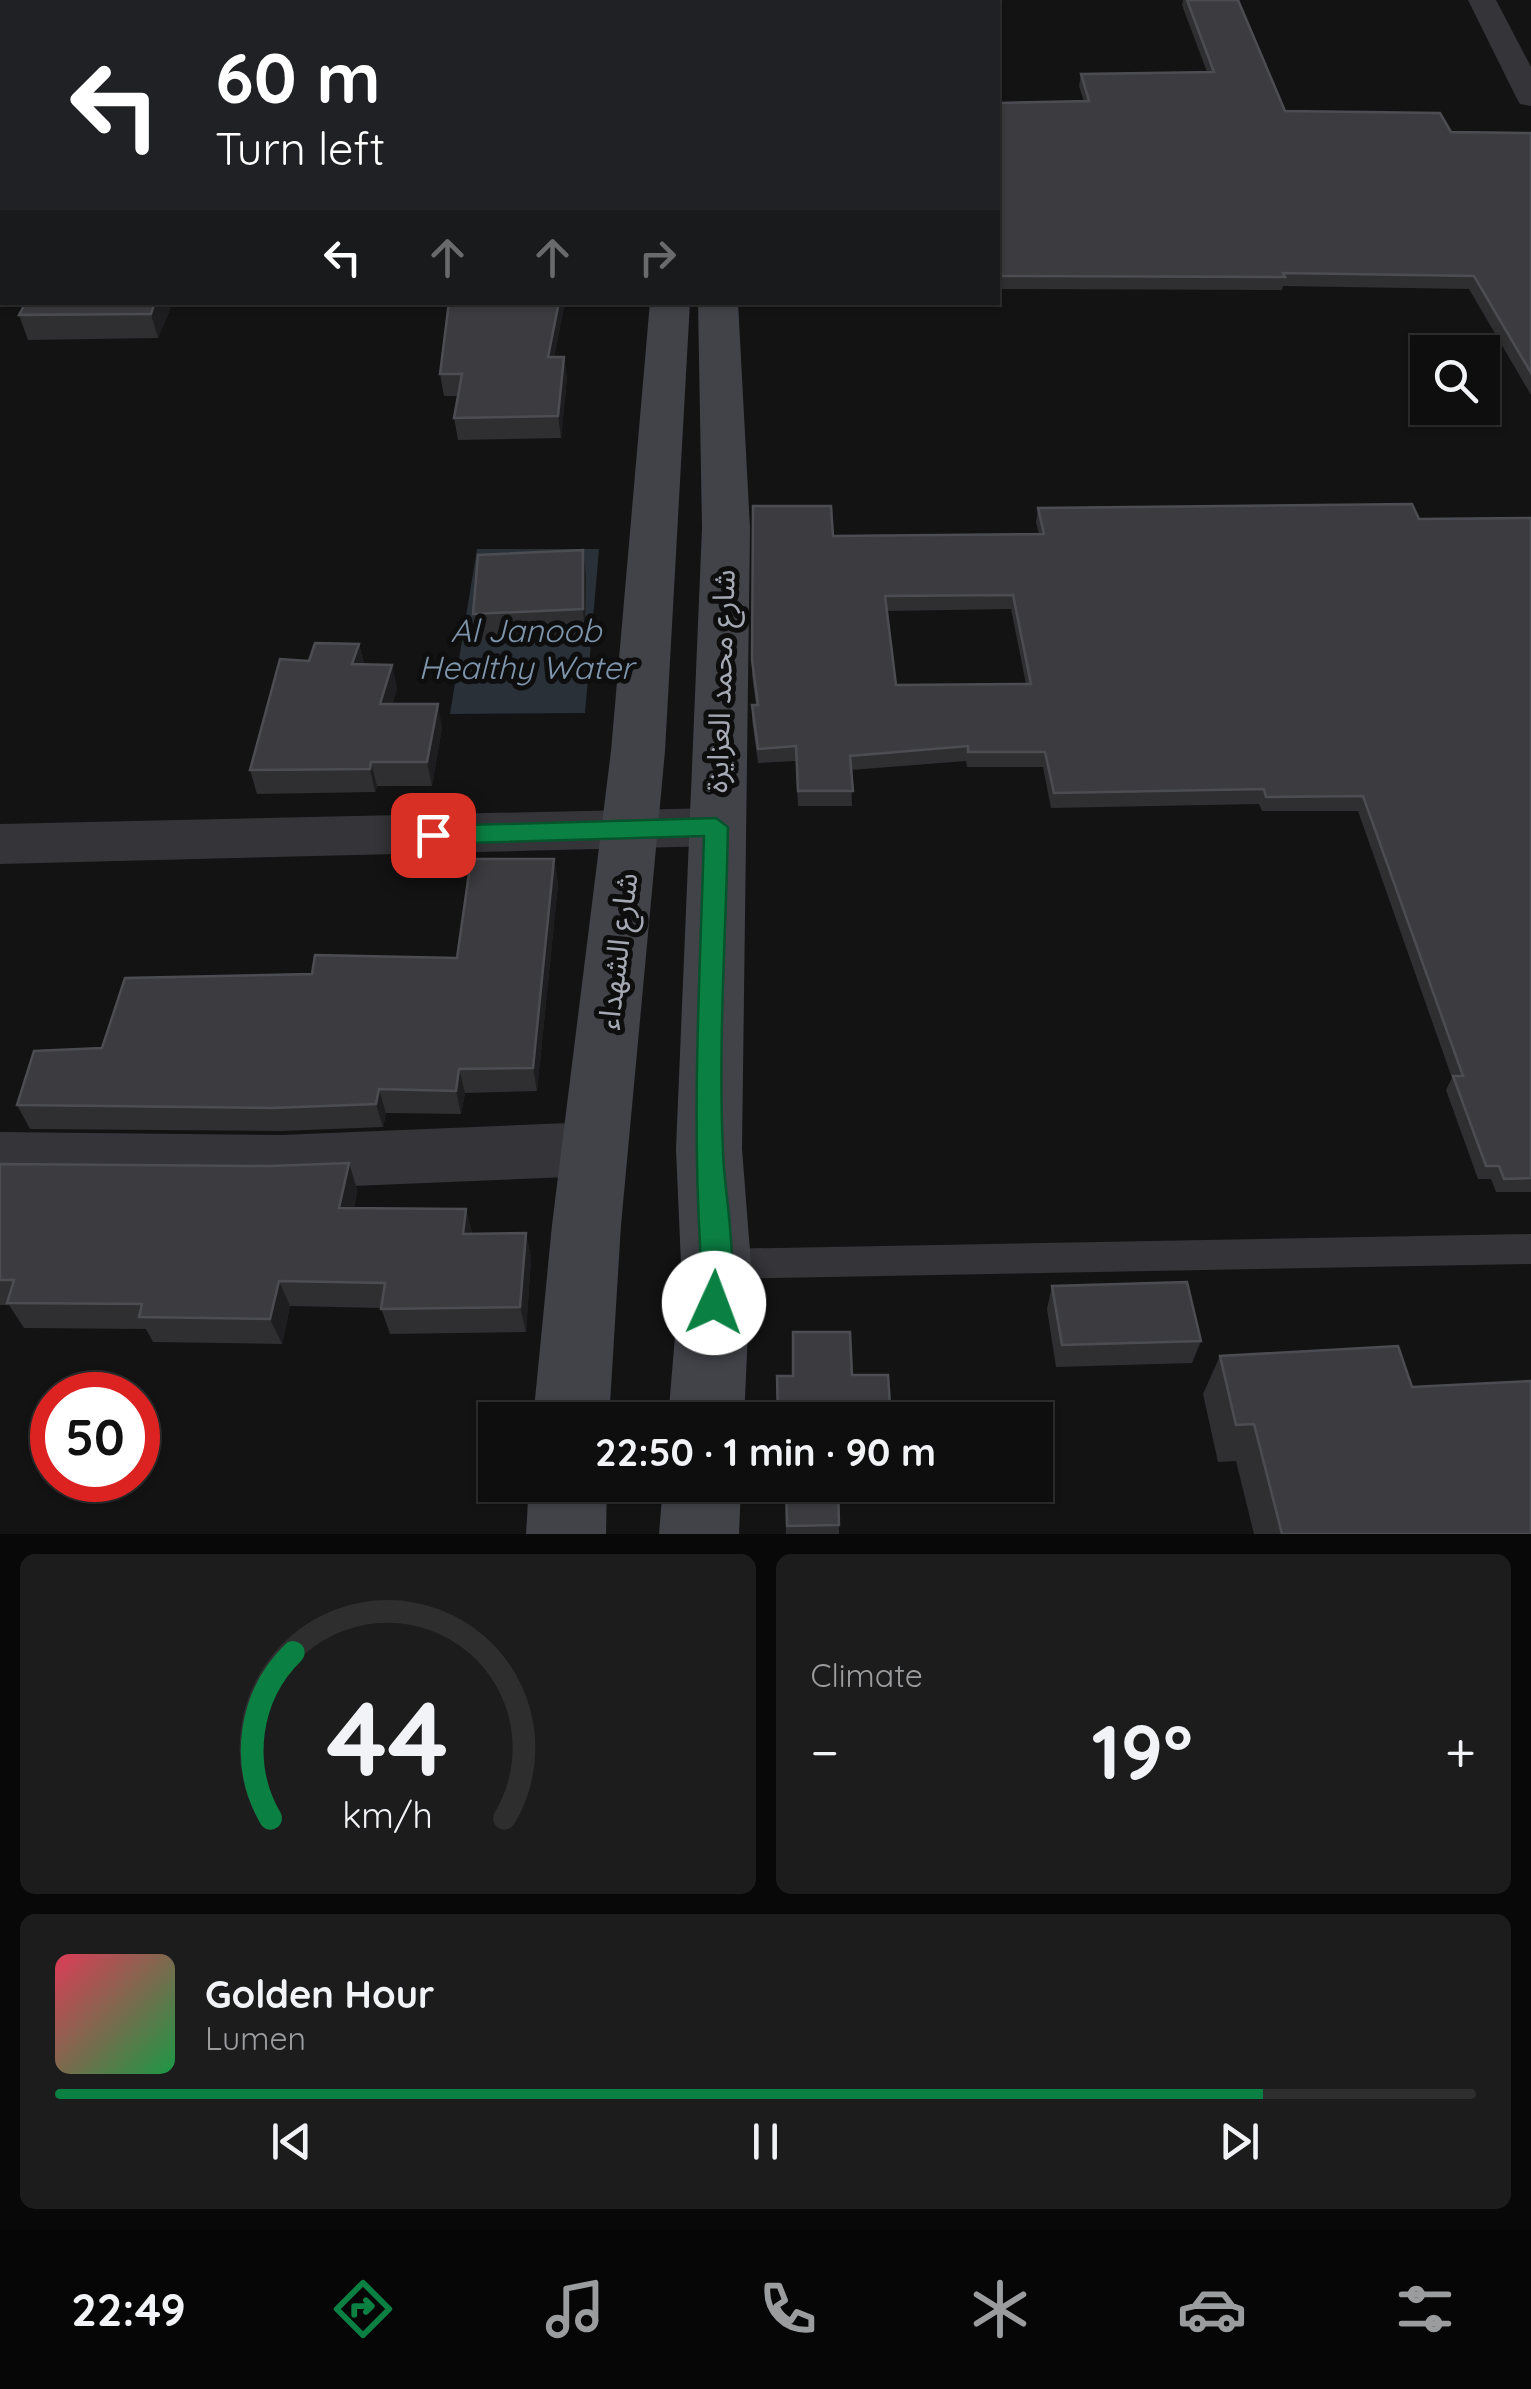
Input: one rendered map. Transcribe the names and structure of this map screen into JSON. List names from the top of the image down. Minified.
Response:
{"streets":{"main road":["شارع محمد العزايزة","شارع الشهداء"]},"water":["Al Janoob Healthy Water"],"page":{"turn":["60 m","Turn left"],"limit":"50","trip":"22:50 · 1 min · 90 m","tile":"Climate","heat":["−","19°","+"],"song":["Golden Hour","Lumen"],"tabs":"22:49","gauge":["44","km/h"]}}
